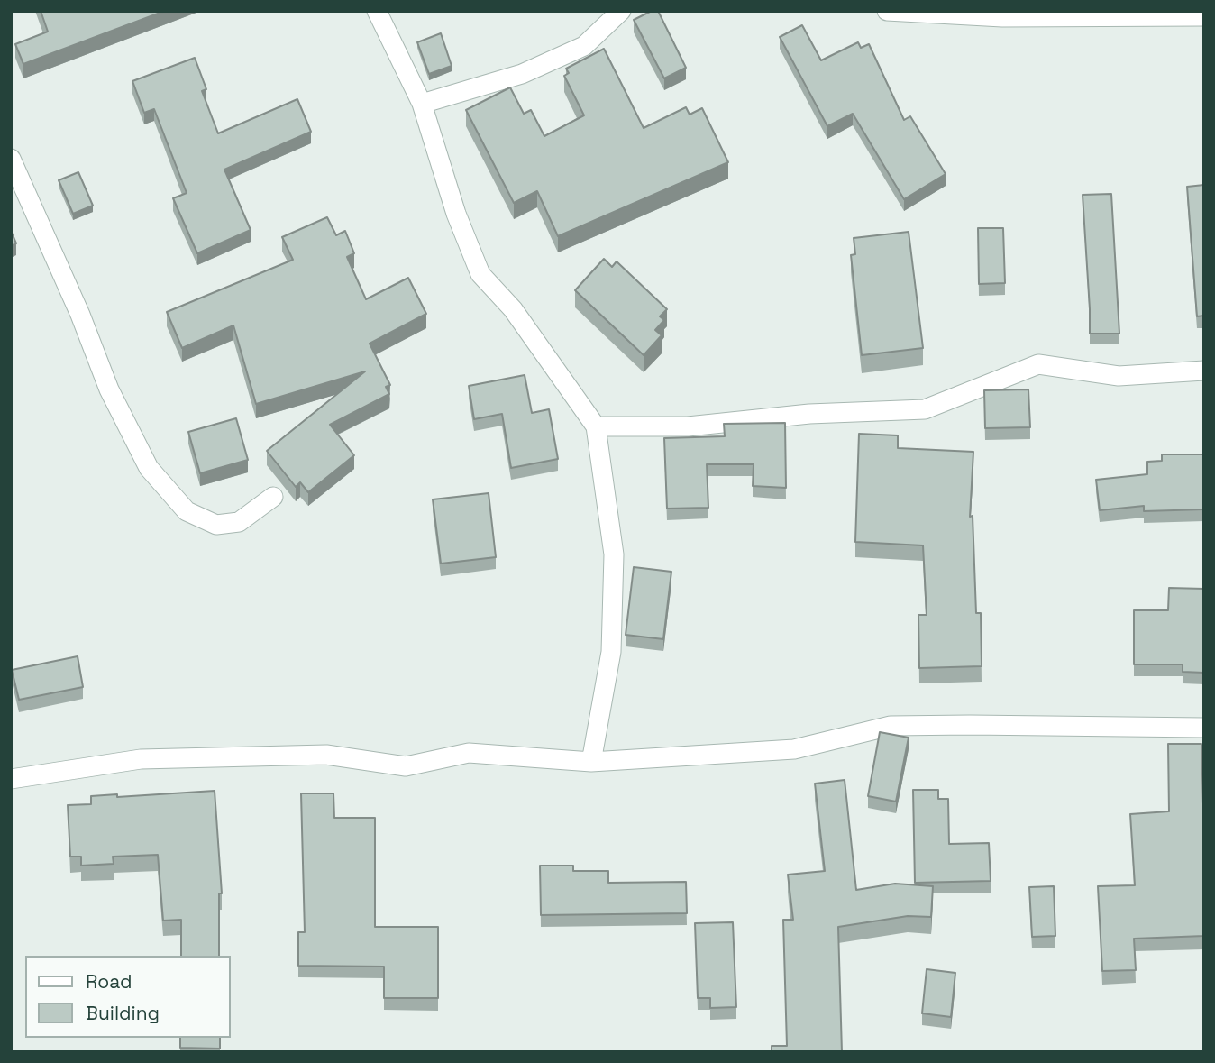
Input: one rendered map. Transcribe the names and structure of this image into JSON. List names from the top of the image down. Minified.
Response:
{"legend":["Road","Building"]}
